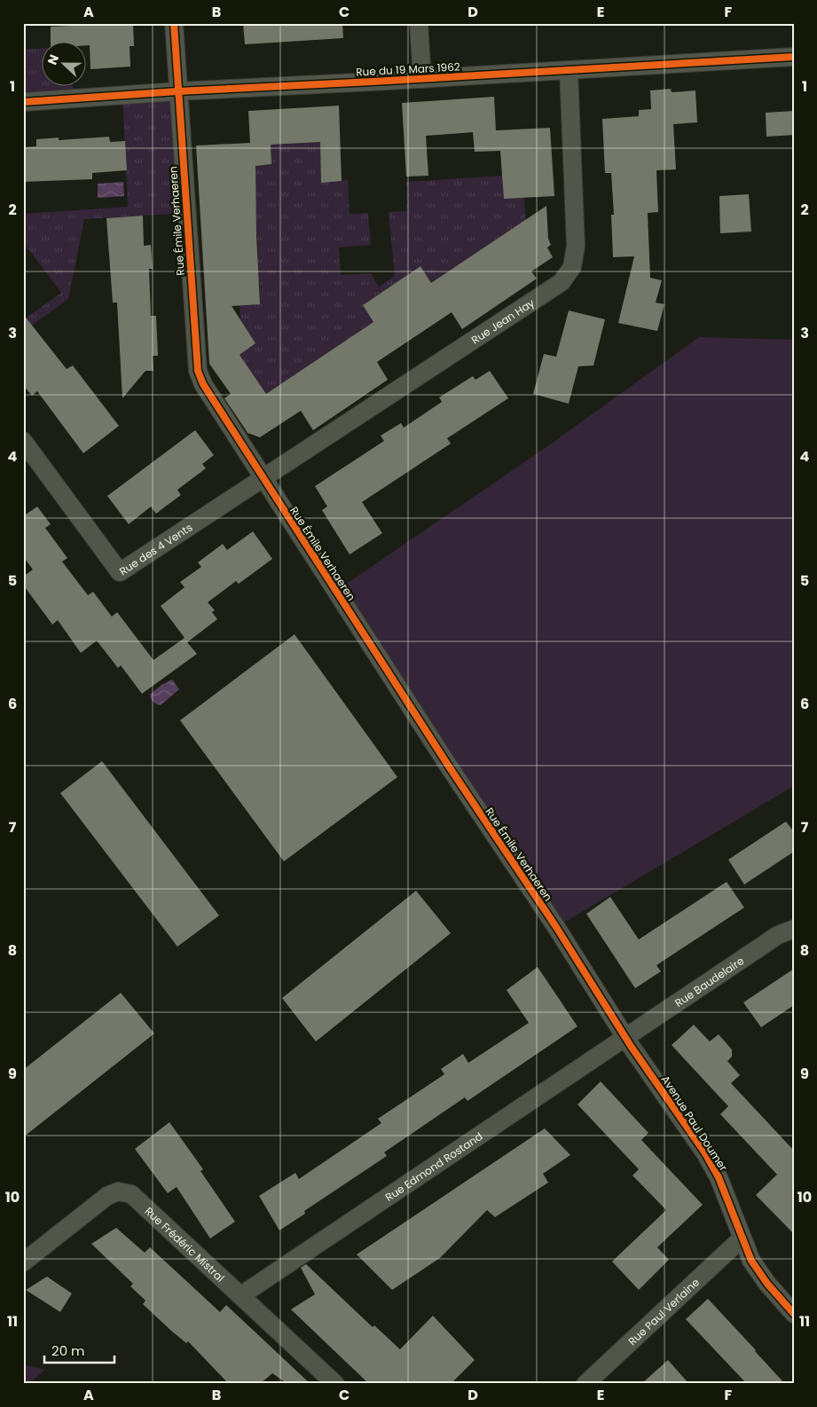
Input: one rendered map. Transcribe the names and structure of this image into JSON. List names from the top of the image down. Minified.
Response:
{"streets":{"street":["Rue du 19 Mars 1962","Rue Émile Verhaeren","Rue Jean Hay","Rue des 4 Vents","Rue Baudelaire","Avenue Paul Doumer","Rue Edmond Rostand","Rue Frédéric Mistral","Rue Paul Verlaine"]},"crossings":[["Rue du 19 Mars 1962","Rue Émile Verhaeren"],["Rue du 19 Mars 1962","Rue Jean Hay"],["Rue Émile Verhaeren","Rue Jean Hay"],["Rue Émile Verhaeren","Rue des 4 Vents"],["Rue Émile Verhaeren","Rue Baudelaire"],["Rue Émile Verhaeren","Avenue Paul Doumer"],["Rue Émile Verhaeren","Rue Edmond Rostand"],["Rue Jean Hay","Rue des 4 Vents"],["Rue Baudelaire","Avenue Paul Doumer"],["Rue Baudelaire","Rue Edmond Rostand"],["Avenue Paul Doumer","Rue Edmond Rostand"],["Avenue Paul Doumer","Rue Paul Verlaine"],["Rue Edmond Rostand","Rue Frédéric Mistral"]],"scale_bar":"20 m","north":"left","grid":{"columns":["A","B","C","D","E","F"],"rows":["1","2","3","4","5","6","7","8","9","10","11"]}}
